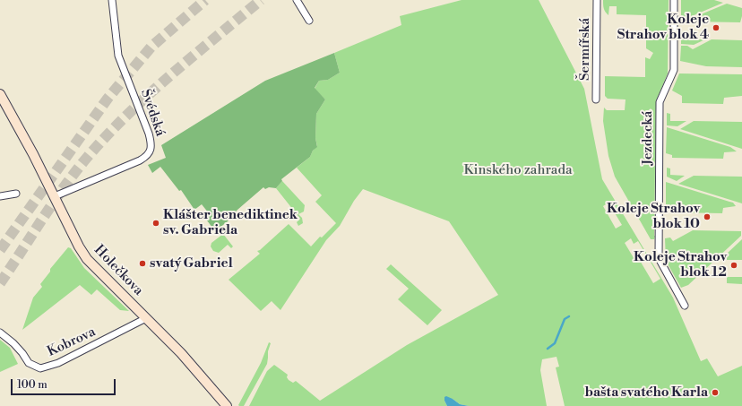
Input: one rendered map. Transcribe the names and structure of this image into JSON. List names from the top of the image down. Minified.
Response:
{"streets":{"street":["Šermířská","Švédská","Jezdecká","Holečkova","Kobrova"]},"crossings":[["Švédská","Holečkova"],["Holečkova","Kobrova"]],"parks":["Kinského zahrada"],"places":["Koleje Strahov blok 4","Koleje Strahov blok 10","Klášter benediktinek sv. Gabriela","svatý Gabriel","Koleje Strahov blok 12","bašta svatého Karla"],"scale_bar":"100 m"}
